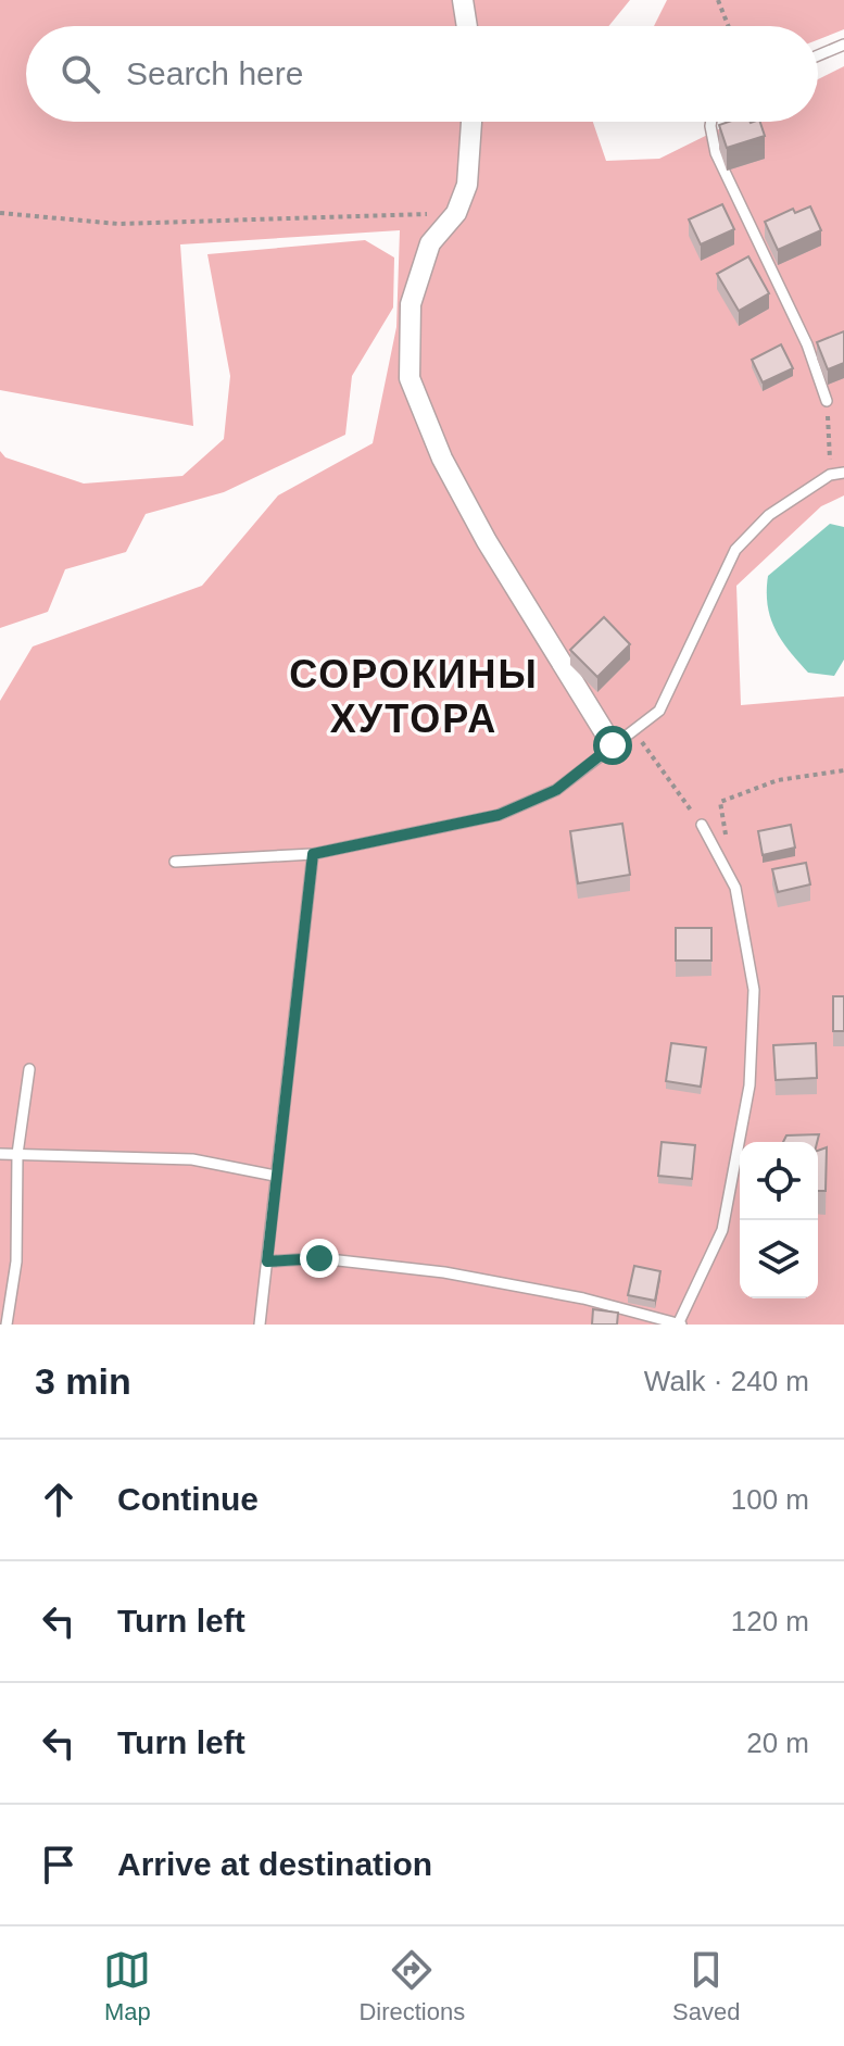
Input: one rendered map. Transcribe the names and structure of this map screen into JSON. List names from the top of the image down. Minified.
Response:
{"districts":["СОРОКИНЫ ХУТОРА"],"page":{"search":"Search here","heading":["3 min","Walk · 240 m"],"list":[["Continue","100 m"],["Turn left","120 m"],["Turn left","20 m"],"Arrive at destination"],"nav":["Map","Directions","Saved"]}}
